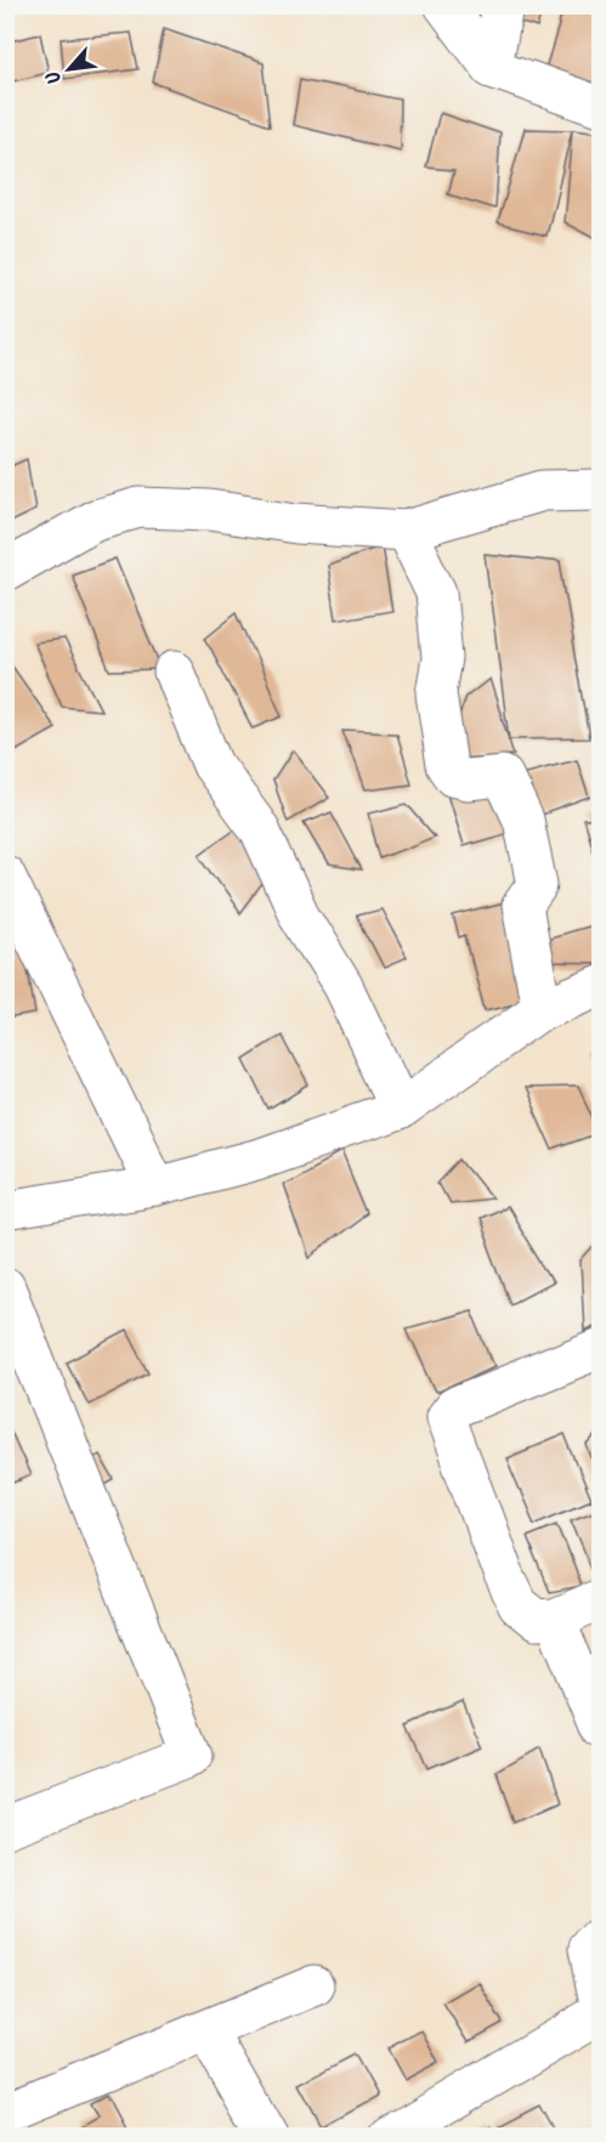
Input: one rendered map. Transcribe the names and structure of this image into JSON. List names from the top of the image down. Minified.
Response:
{"north":"bottom left"}
